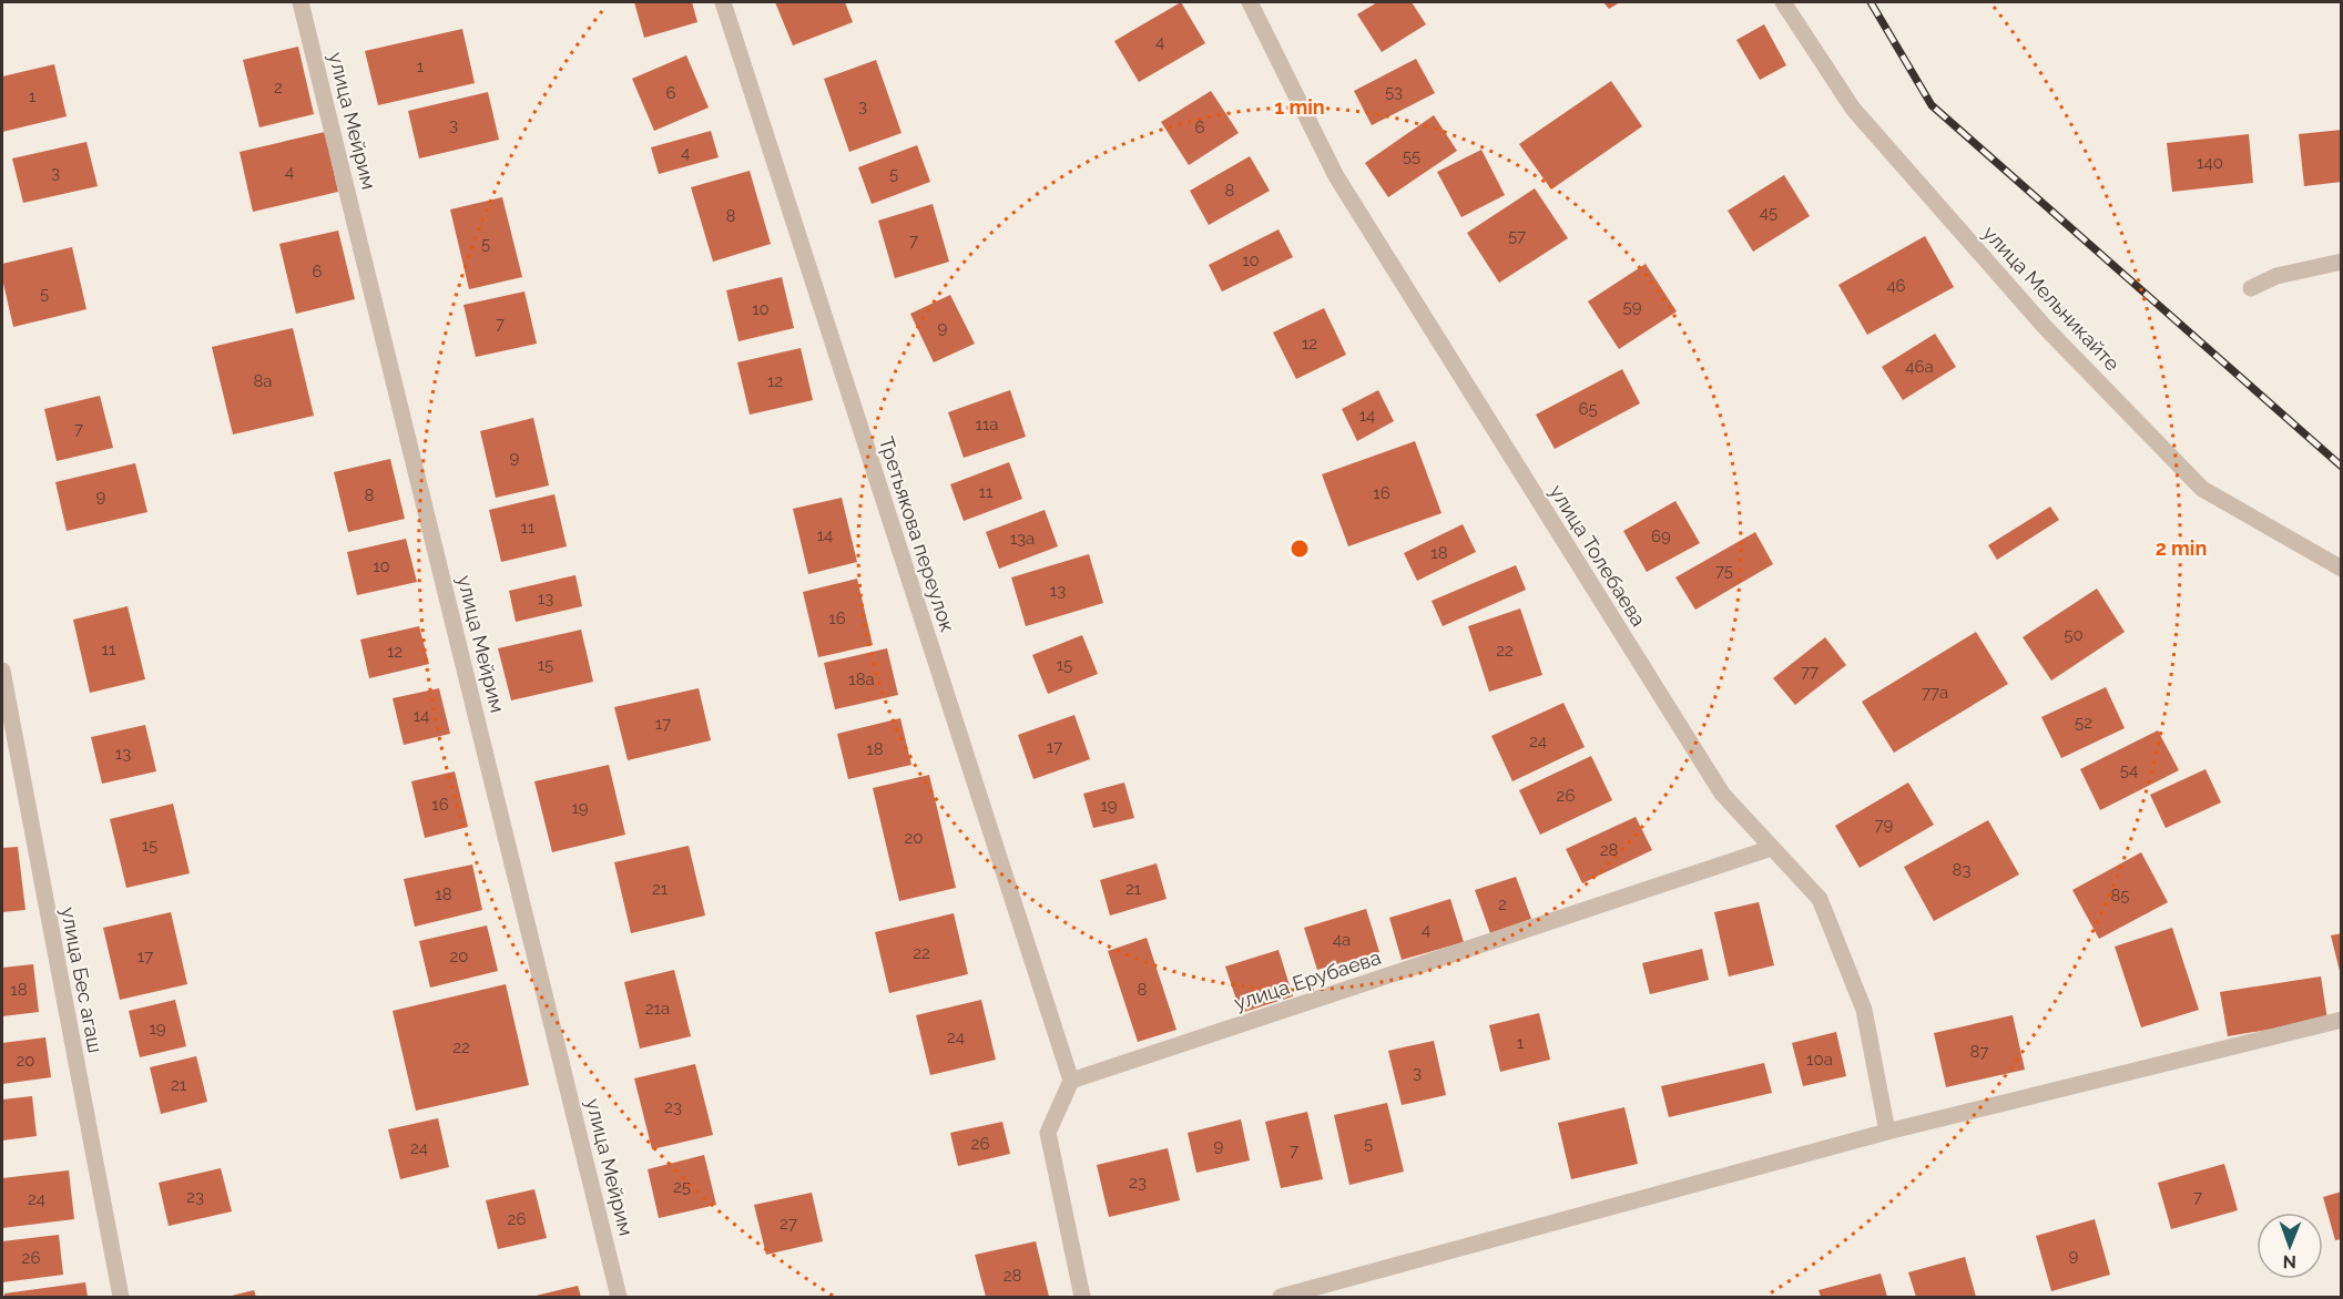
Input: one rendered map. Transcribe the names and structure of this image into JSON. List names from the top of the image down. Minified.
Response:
{"streets":{"street":["улица Мейрим","улица Мельникайте","Третьякова переулок","улица Толебаева","улица Бес агаш","улица Ерубаева"]},"crossings":[["Третьякова переулок","улица Ерубаева"],["улица Толебаева","улица Ерубаева"]],"house_numbers":["4","1","2","53","6","1","3","3","6","4","55","140","4","3","5","8","45","8","57","7","5","10","6","46","5","59","10","7","9","12","46а","8а","12","65","14","11а","7","9","11","16","8","9","11","14","69","13а","18","10","75","13","13","16","50","11","22","12","15","15","77","18а","77а","14","52","17","24","17","18","13","54","26","16","19","19","79","20","15","28","83","21","21","18","85","2","4","4а","22","17","20","18","8","21а","19","24","1","22","87","10а","20","3","21","23","26","5","9","24","7","23","25","23","7","24","26","27","9","26","28"],"north":"bottom","rings":["1 min","2 min"]}
